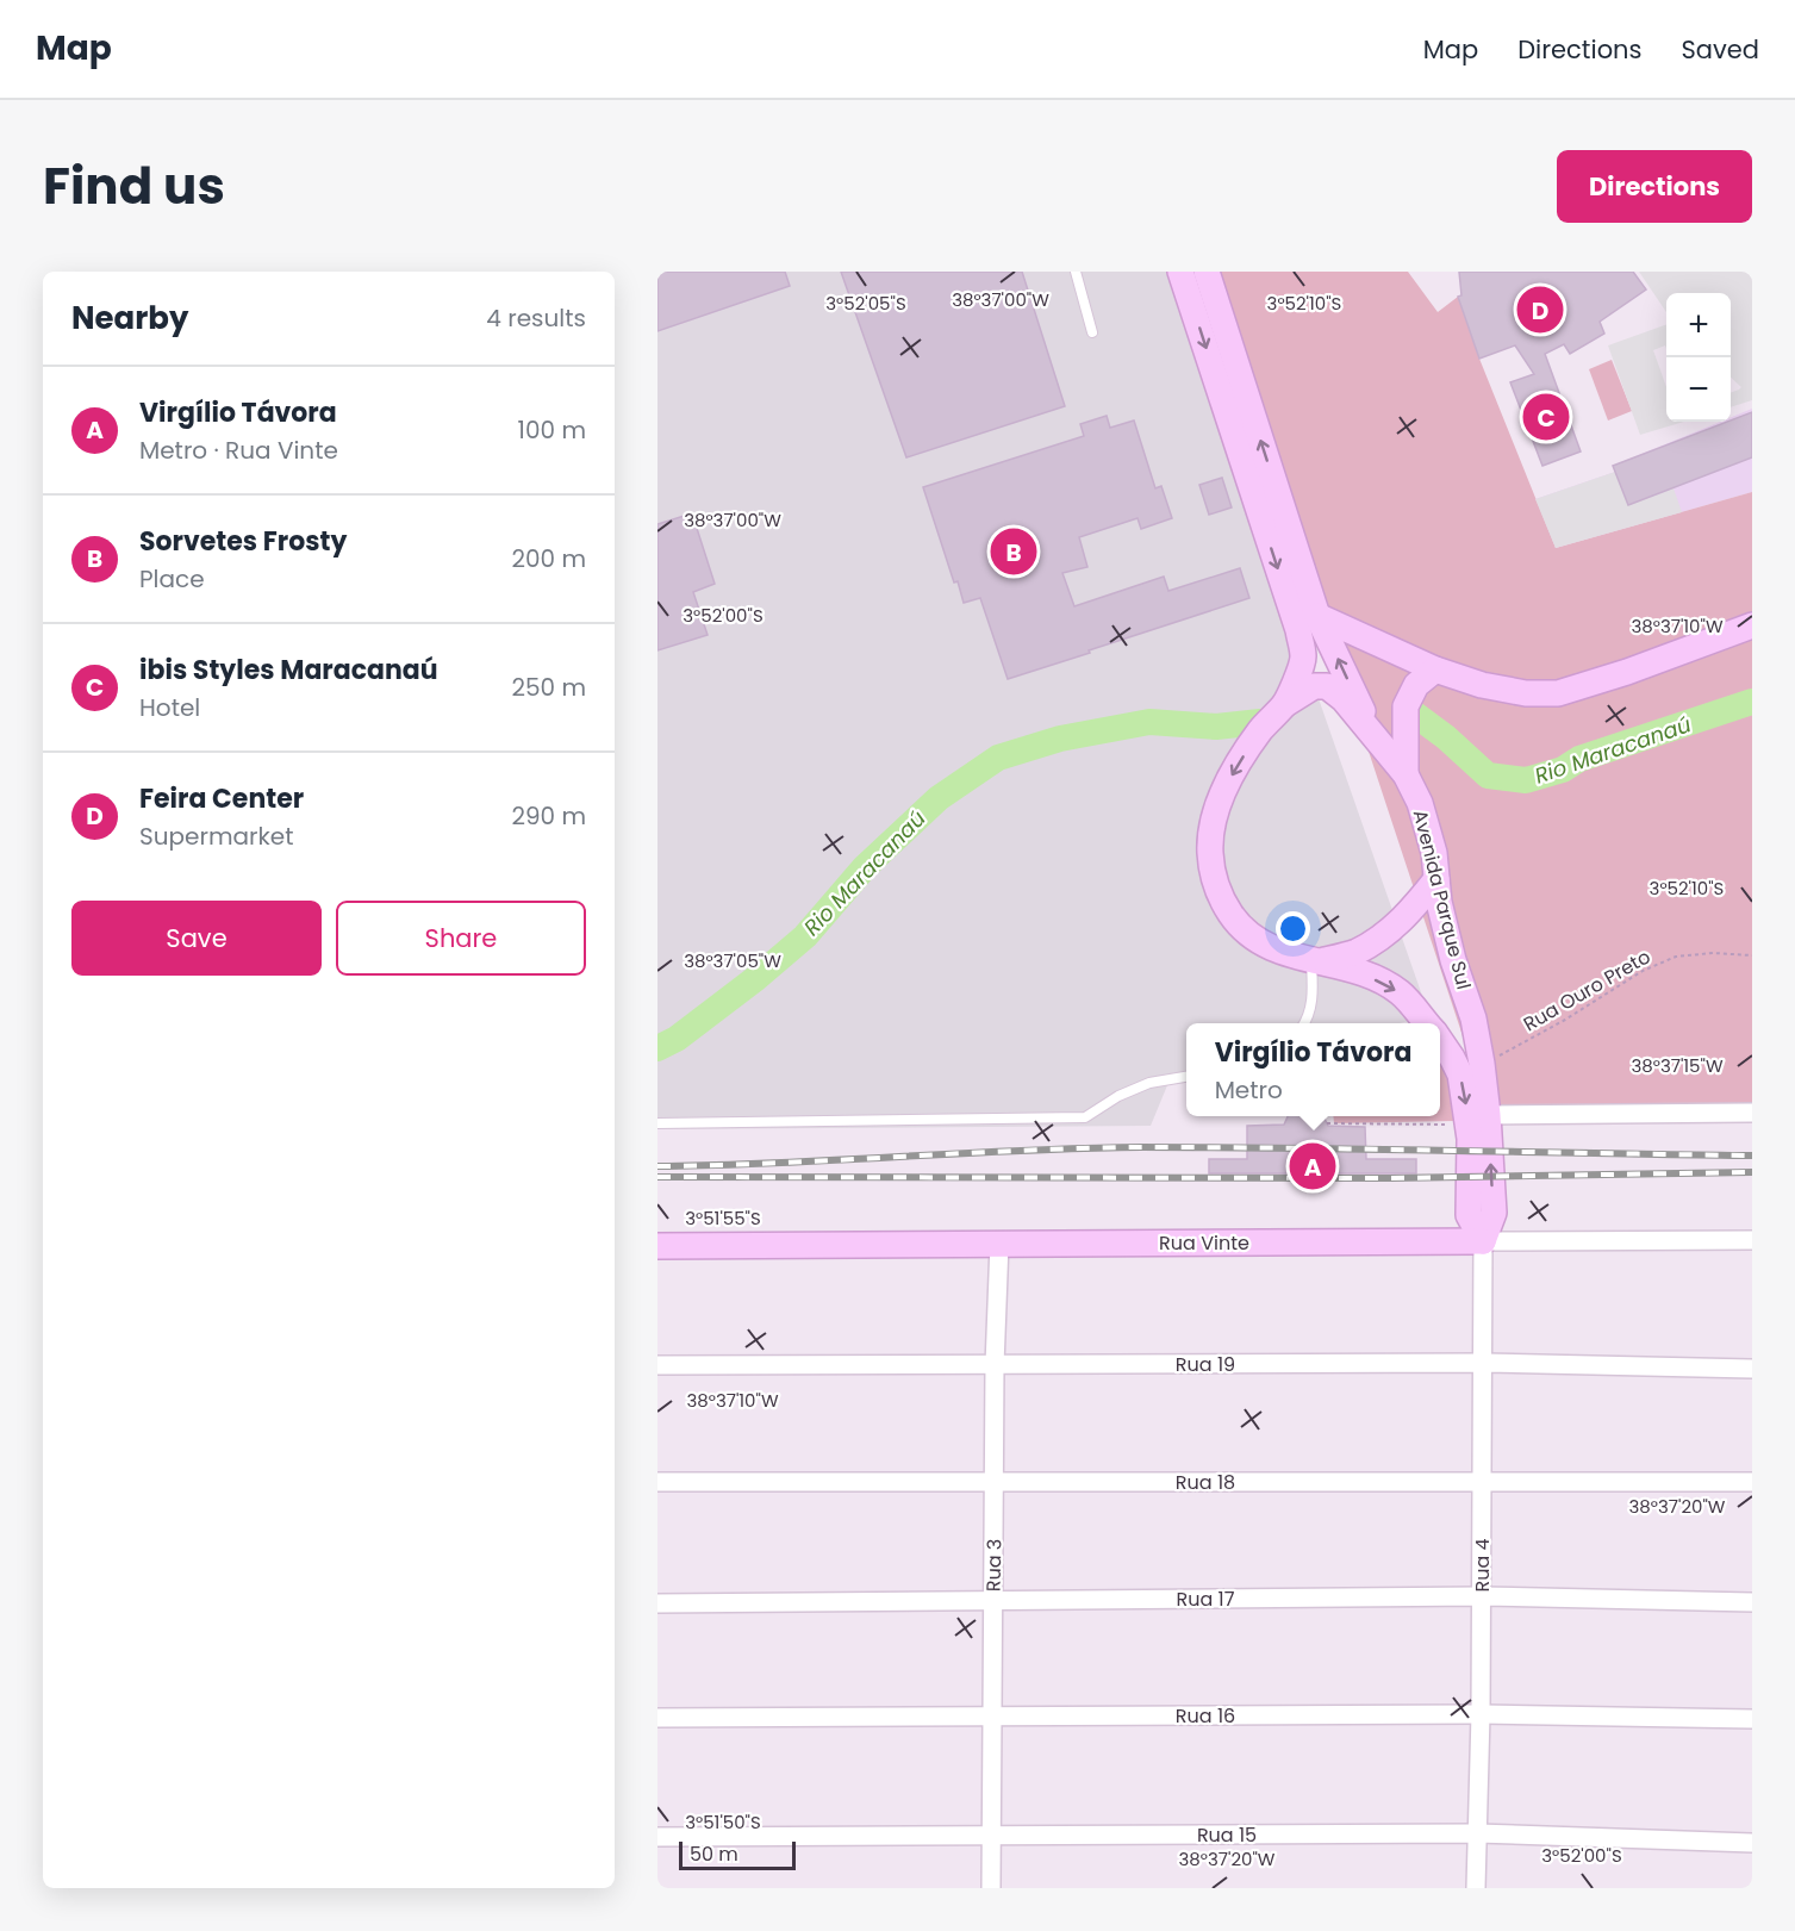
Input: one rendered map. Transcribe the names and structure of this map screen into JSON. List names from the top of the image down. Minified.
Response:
{"streets":{"street":["Avenida Parque Sul","Rua Vinte","Rua 19","Rua 18","Rua 3","Rua 4","Rua 17","Rua 16","Rua 15"],"path":["Rua Ouro Preto"]},"crossings":[["Avenida Parque Sul","Rua Ouro Preto"],["Avenida Parque Sul","Rua Vinte"],["Avenida Parque Sul","Rua 4"],["Rua Vinte","Rua 3"],["Rua Vinte","Rua 4"],["Rua 19","Rua 3"],["Rua 19","Rua 4"],["Rua 18","Rua 3"],["Rua 18","Rua 4"],["Rua 3","Rua 17"],["Rua 3","Rua 16"],["Rua 3","Rua 15"],["Rua 4","Rua 17"],["Rua 4","Rua 16"],["Rua 4","Rua 15"]],"water":["Rio Maracanaú"],"scale_bar":"50 m","page":{"header":"Map","nav":["Map","Directions","Saved"],"title":"Find us","buttons":["Directions",["Save","Share"]],"heading":["Nearby","4 results"],"pins":["D","C","B","A"],"map_buttons":["+","−"],"list":[{"mark":"A","name":"Virgílio Távora","note":"Metro · Rua Vinte","value":"100 m"},{"mark":"B","name":"Sorvetes Frosty","note":"Place","value":"200 m"},{"mark":"C","name":"ibis Styles Maracanaú","note":"Hotel","value":"250 m"},{"mark":"D","name":"Feira Center","note":"Supermarket","value":"290 m"}],"popup":["Virgílio Távora","Metro"],"scale":"50 m"},"coordinates":["38°37'00\"W","3°52'05\"S","3°52'10\"S","3°52'00\"S","38°37'10\"W","38°37'05\"W","38°37'15\"W","3°51'55\"S","38°37'20\"W","3°51'50\"S"]}
